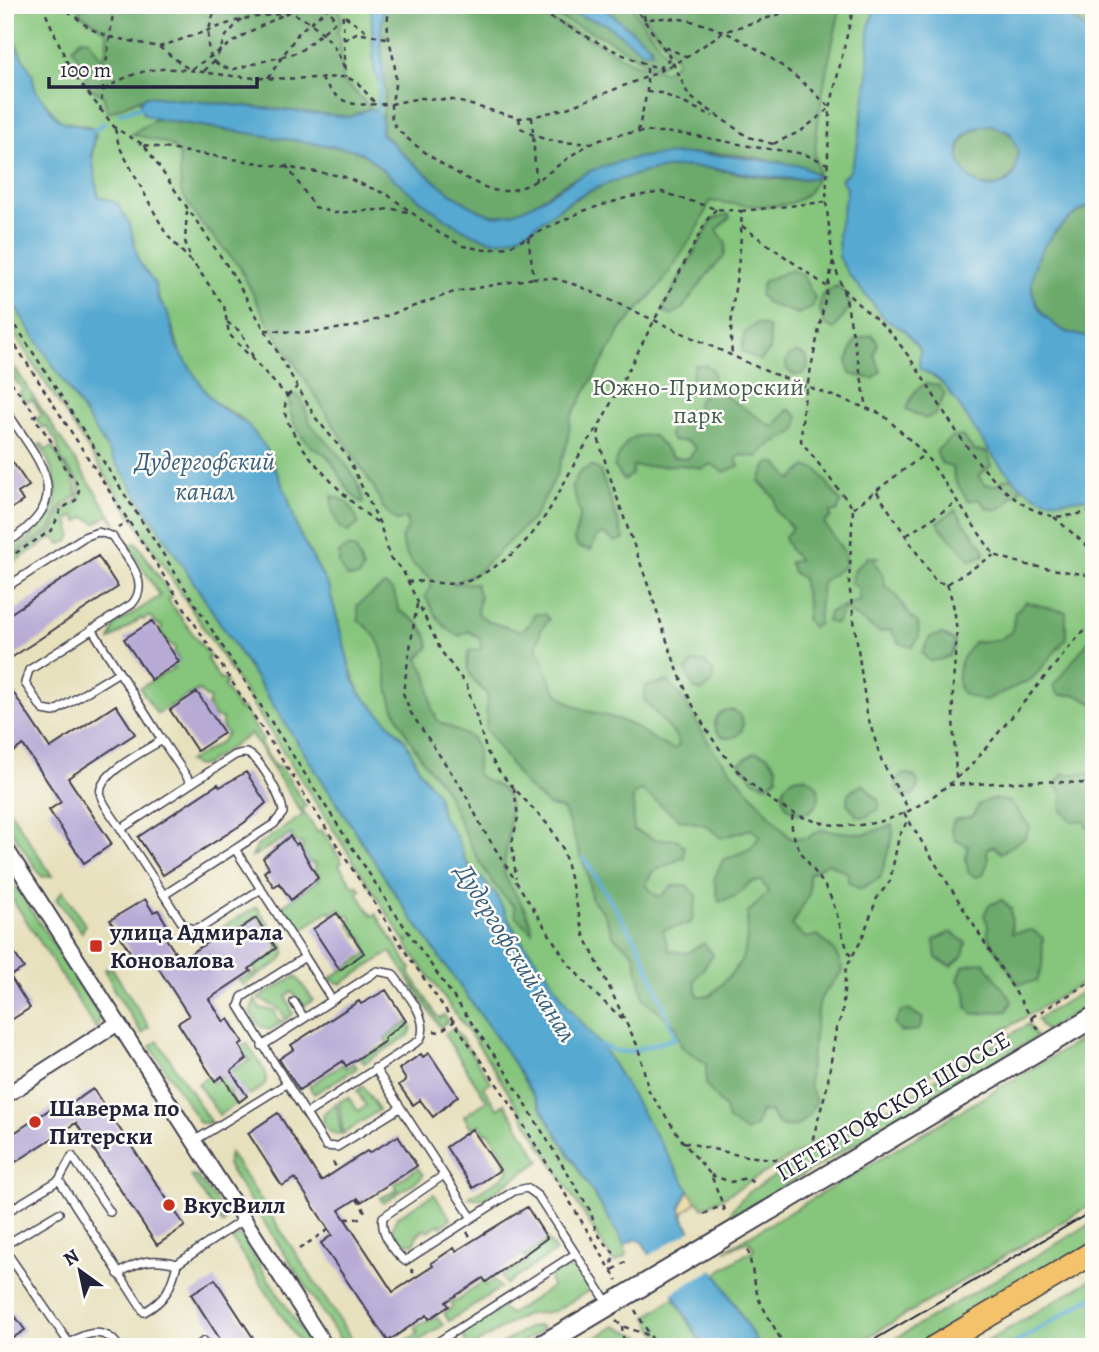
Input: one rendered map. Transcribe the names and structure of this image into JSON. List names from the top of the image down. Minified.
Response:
{"streets":{"street":["ПЕТЕРГОФСКОЕ ШОССЕ"]},"water":["Дудергофский канал"],"parks":["Южно-Приморский парк"],"places":{"transit":["улица Адмирала Коновалова"],"other":["Шаверма по Питерски","ВкусВилл"]},"scale_bar":"100 m","north":"top left"}
